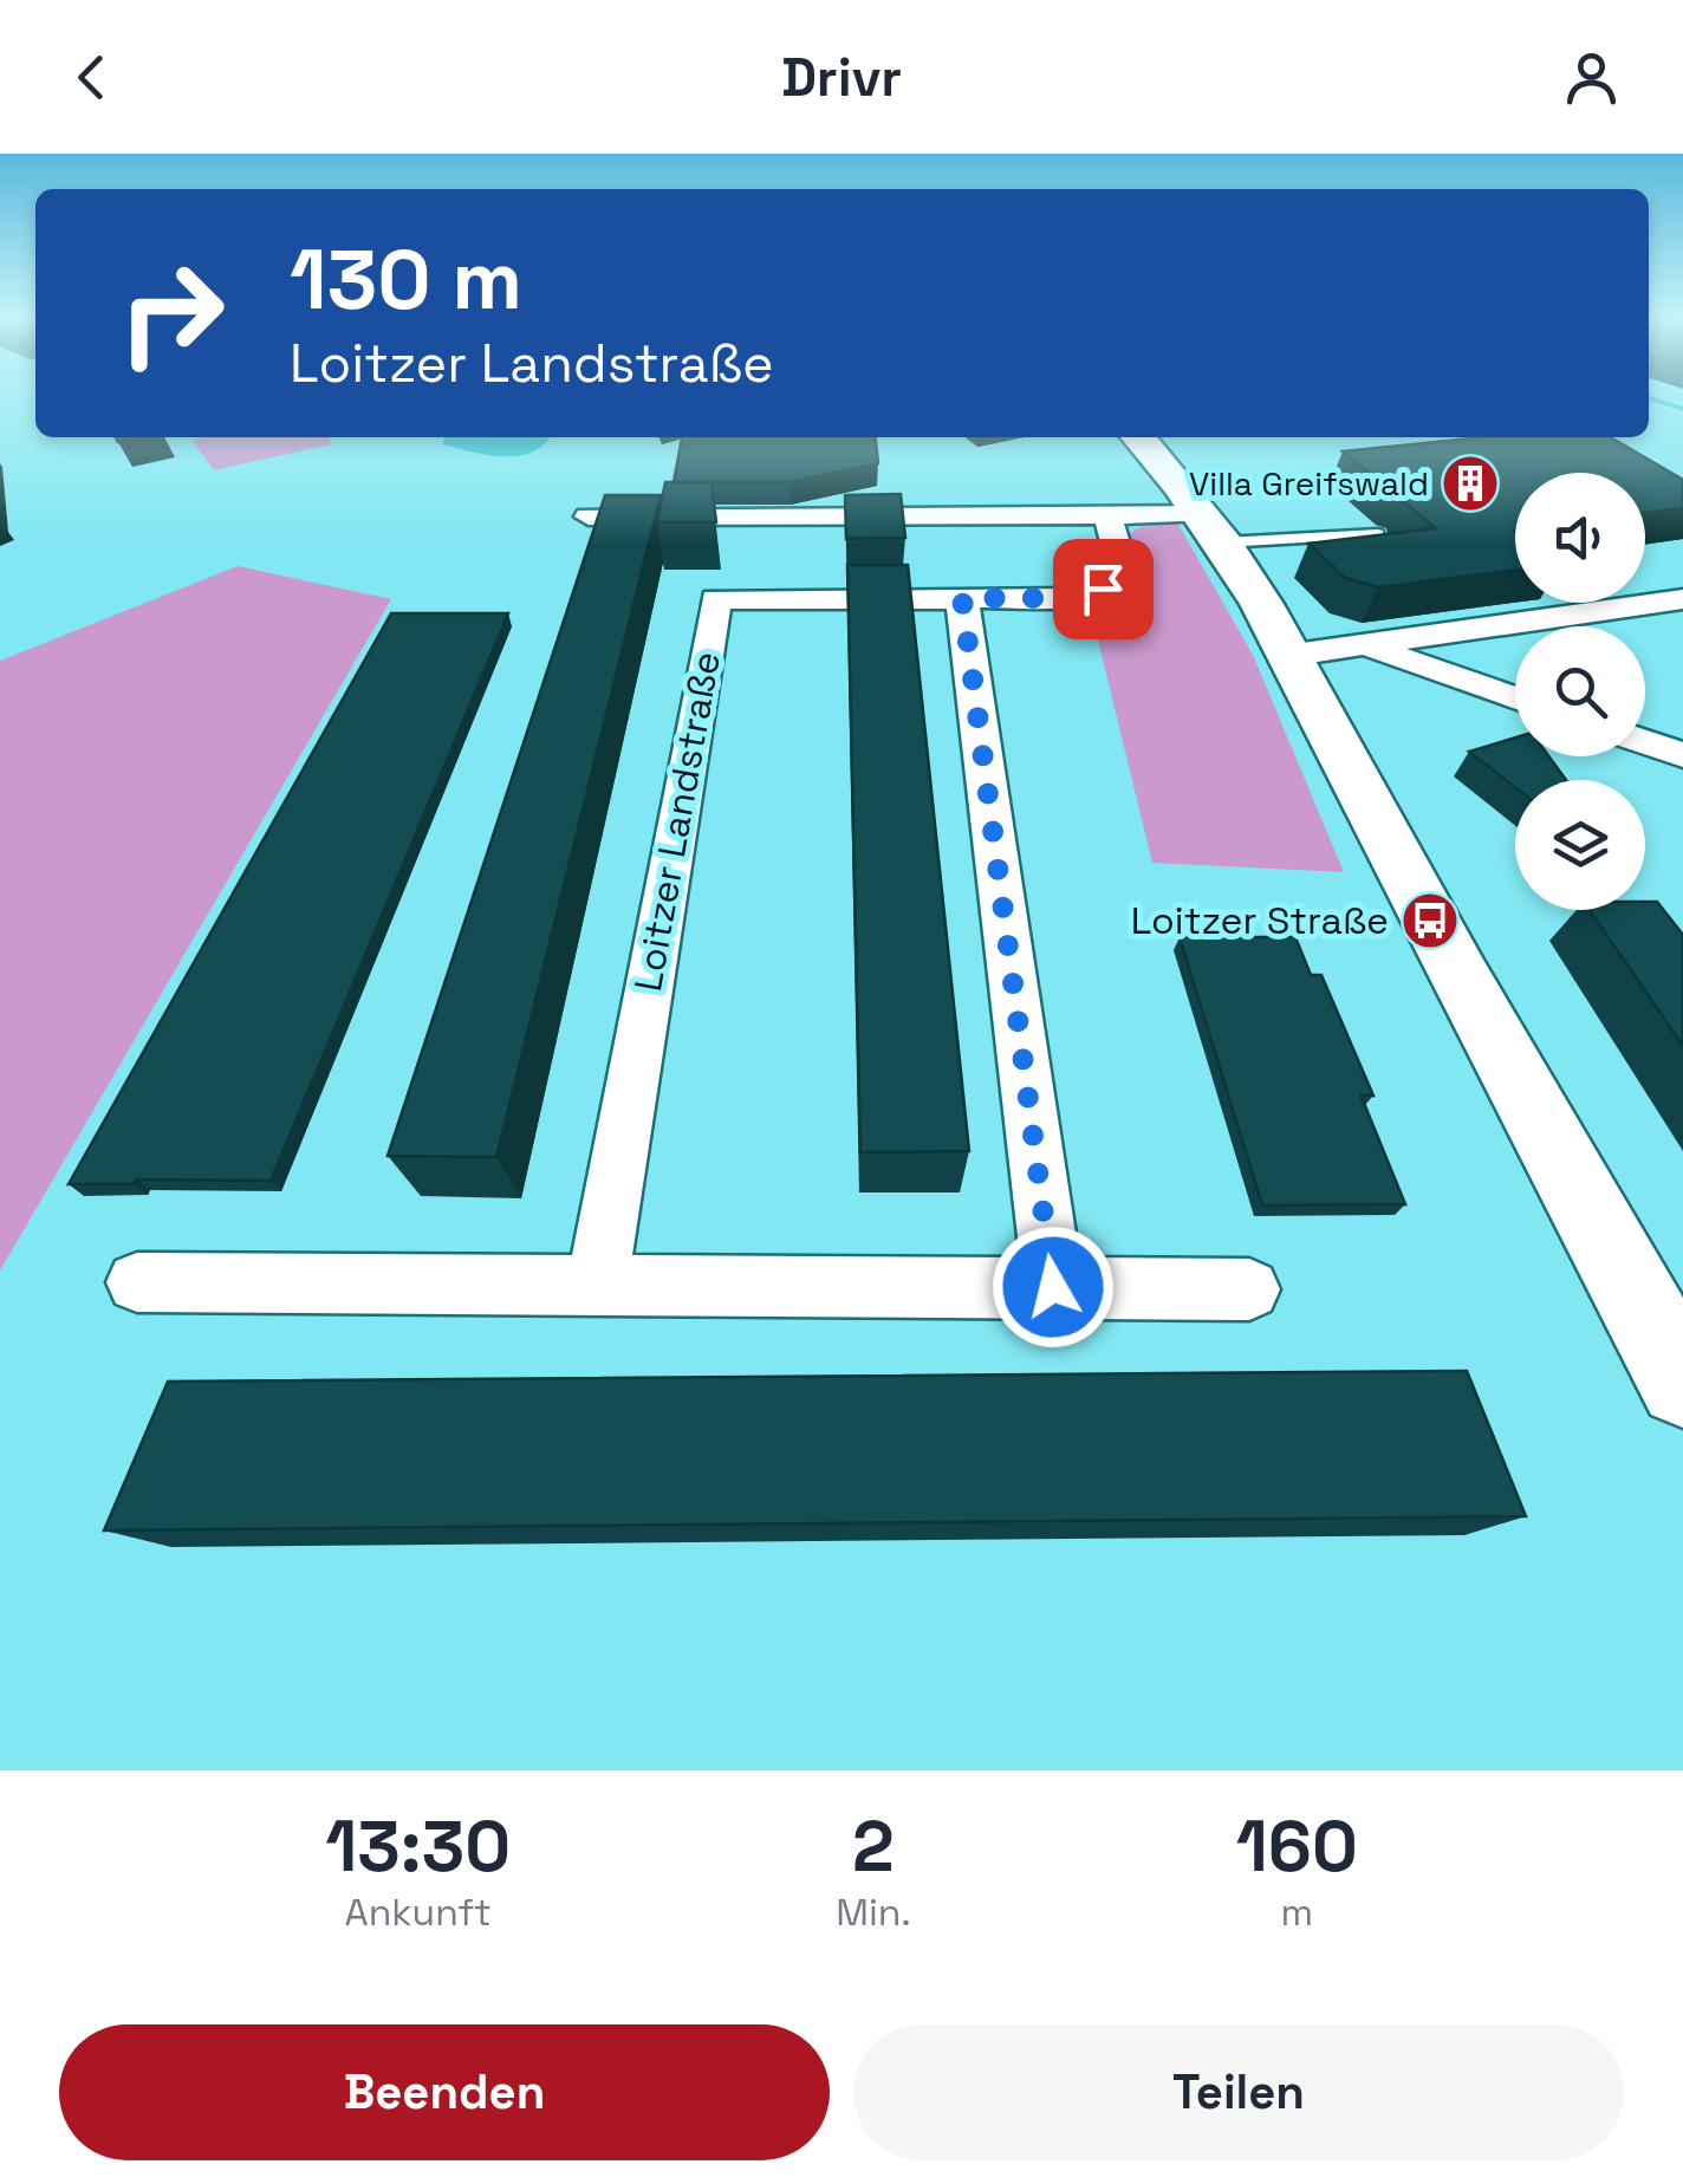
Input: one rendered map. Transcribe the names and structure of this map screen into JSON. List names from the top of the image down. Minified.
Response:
{"streets":{"street":["Loitzer Landstraße"]},"places":{"building":["Villa Greifswald"],"bus stop":["Loitzer Straße"]},"page":{"header":"Drivr","turn":["130 m","Loitzer Landstraße"],"eta":["13:30","Ankunft","2","Min.","160","m"],"buttons":["Beenden","Teilen"]}}
